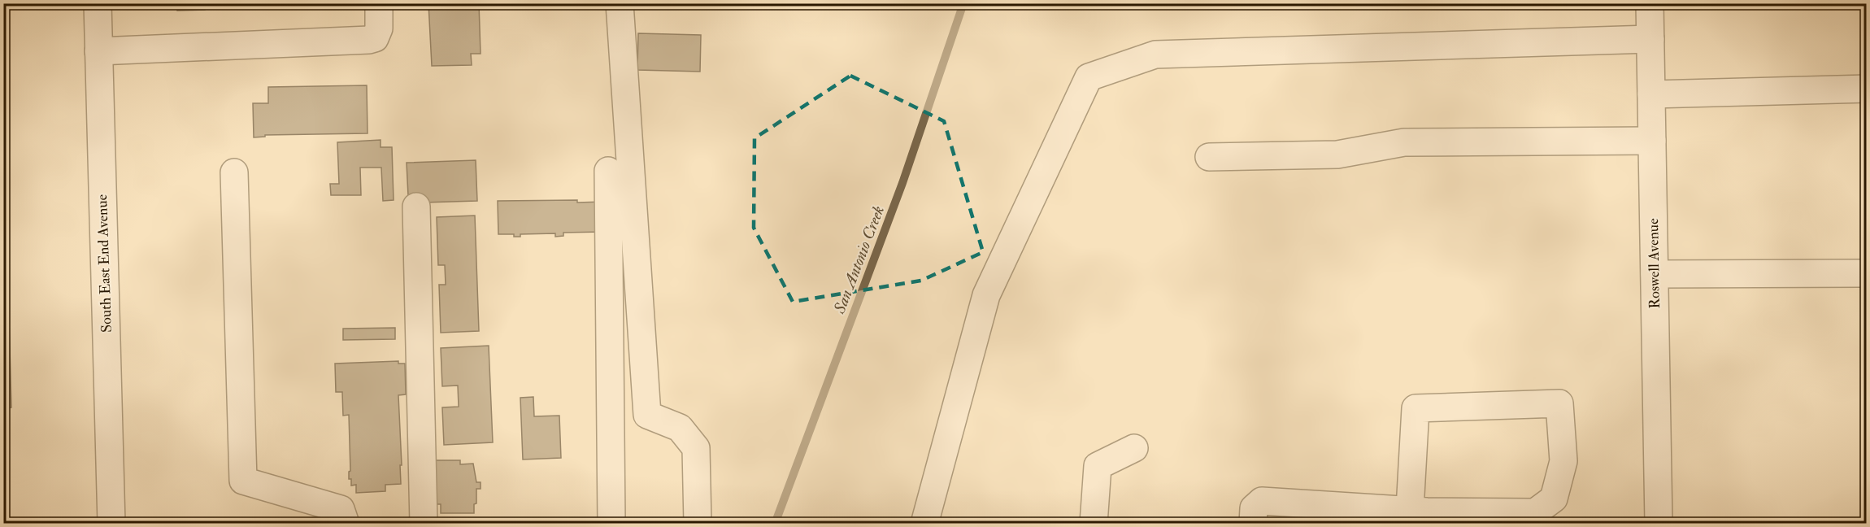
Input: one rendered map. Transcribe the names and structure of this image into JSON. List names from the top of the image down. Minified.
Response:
{"streets":{"street":["South East End Avenue","Roswell Avenue"]},"water":["San Antonio Creek"]}
